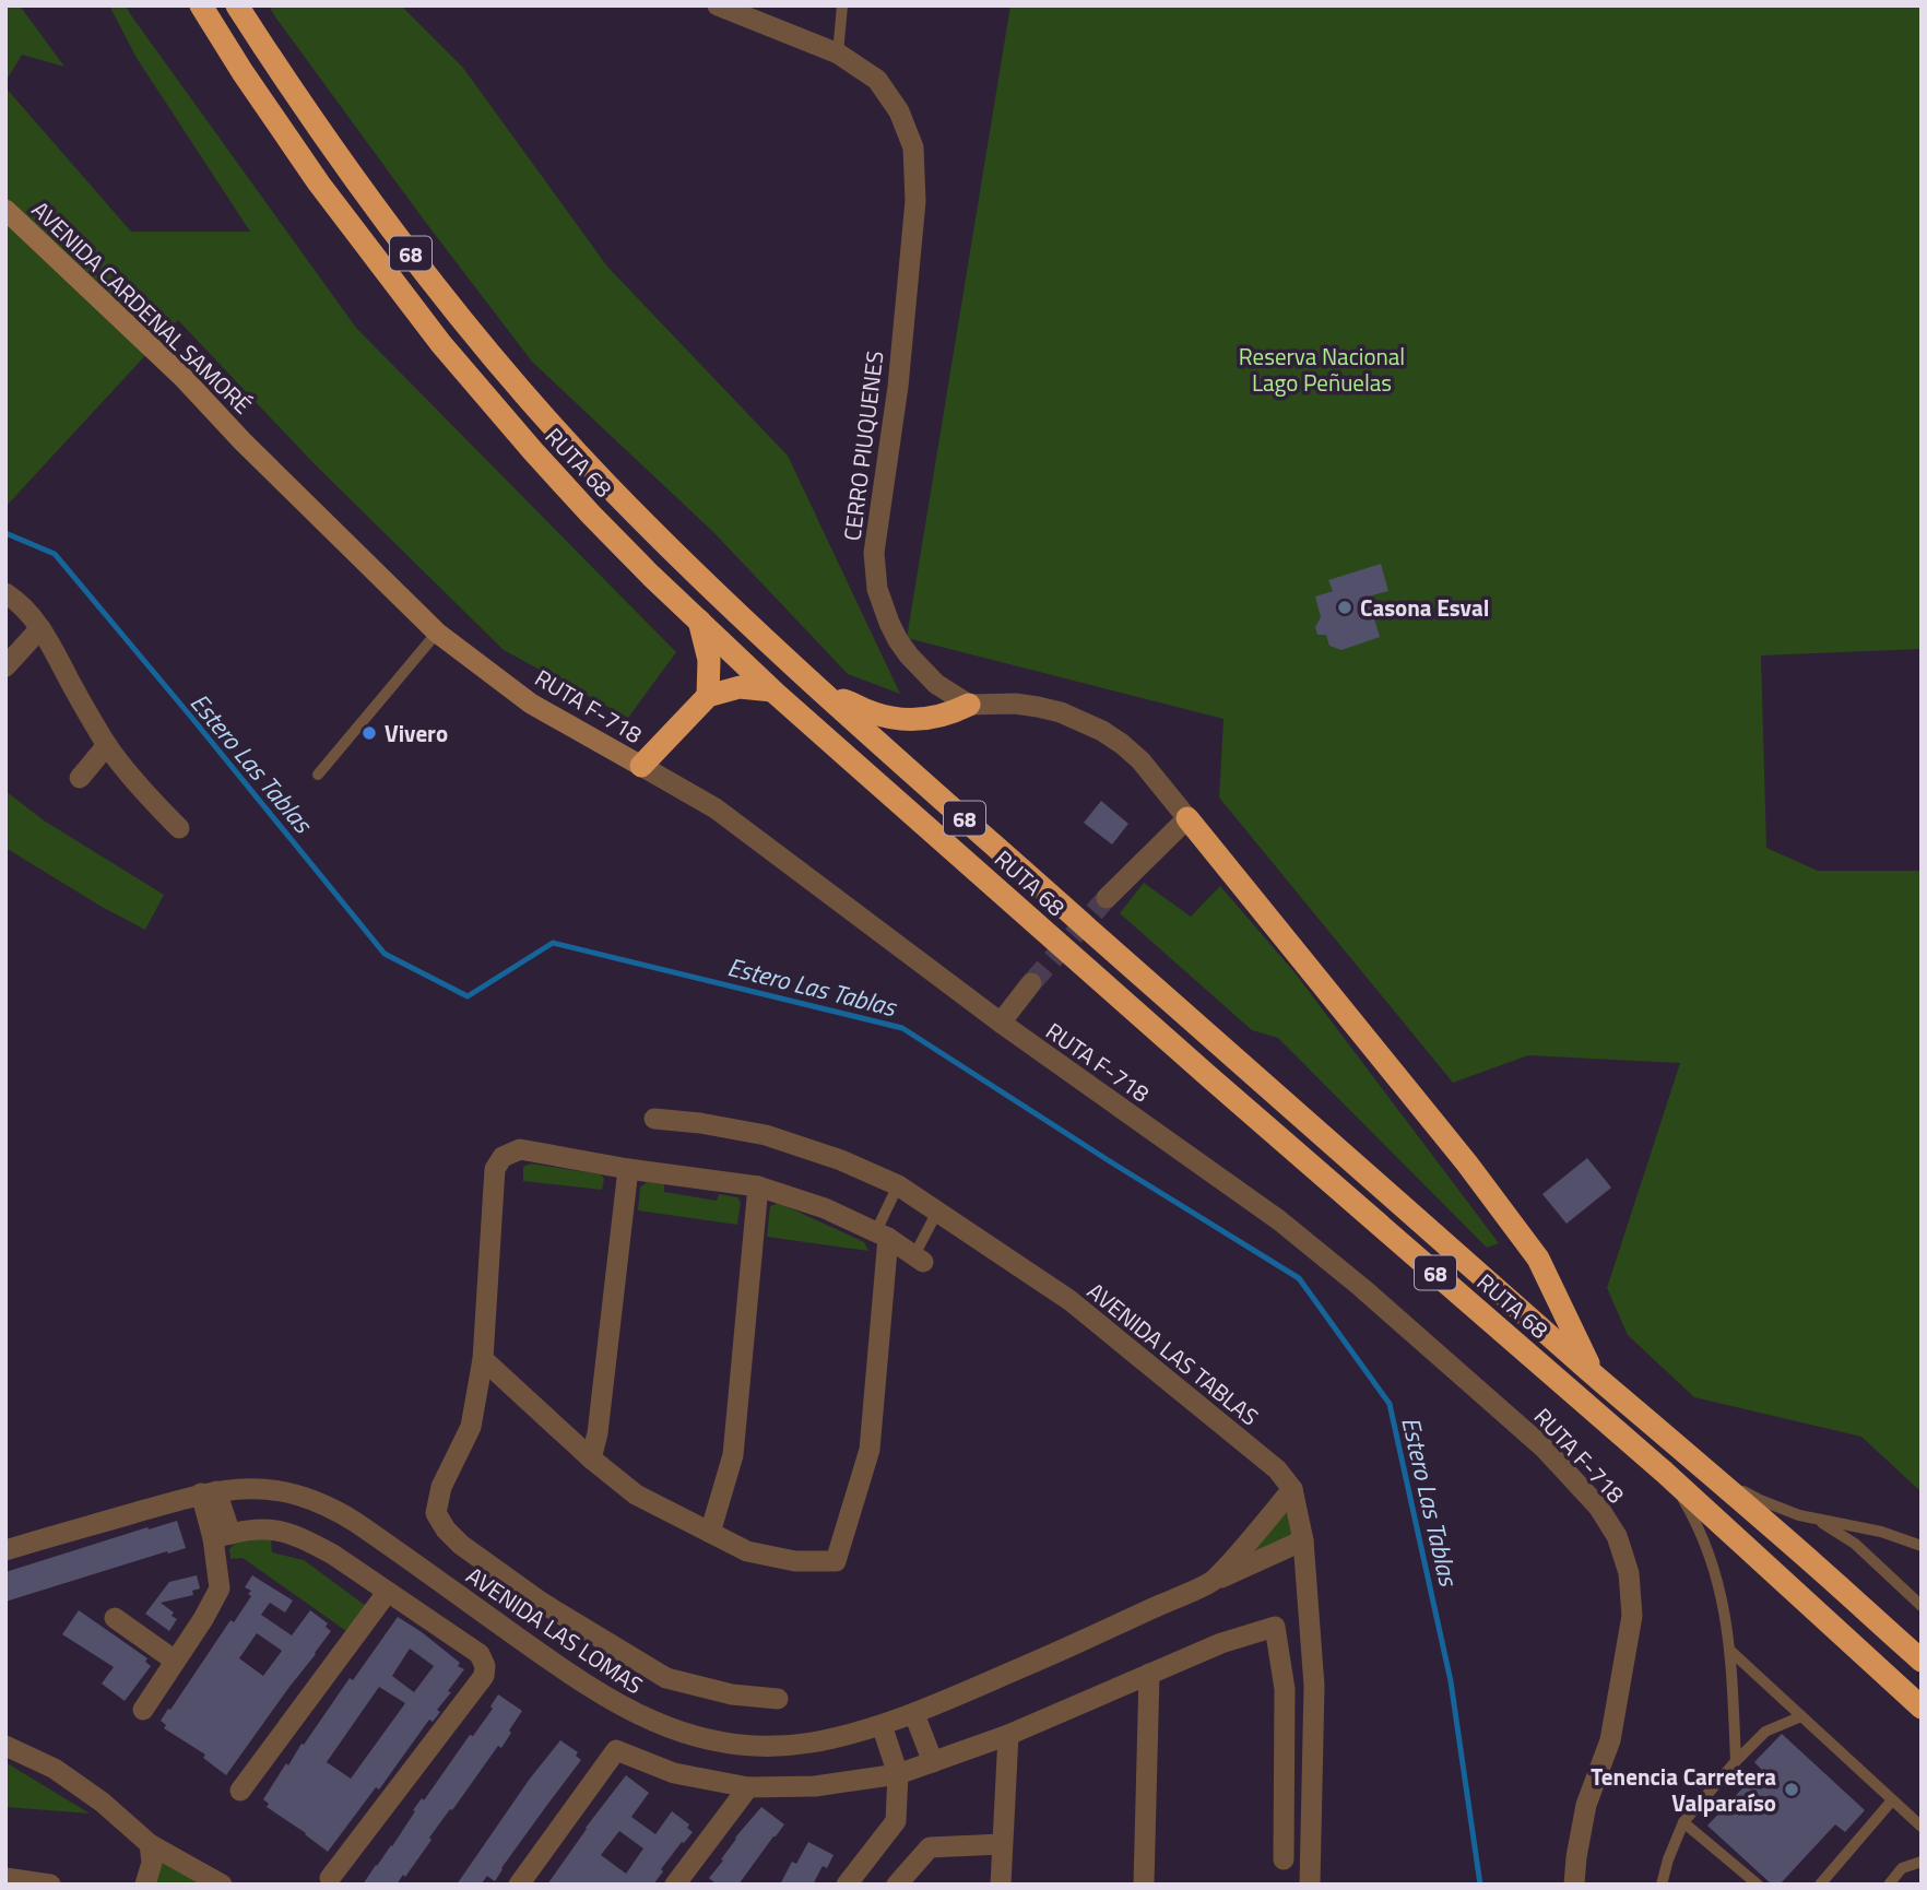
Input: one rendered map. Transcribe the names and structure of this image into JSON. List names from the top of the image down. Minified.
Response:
{"streets":{"highway":["68","RUTA 68"],"main road":["AVENIDA CARDENAL SAMORÉ","RUTA F-718"],"street":["CERRO PIUQUENES","AVENIDA LAS TABLAS","AVENIDA LAS LOMAS"]},"crossings":[["AVENIDA CARDENAL SAMORÉ","RUTA F-718"],["AVENIDA LAS TABLAS","AVENIDA LAS LOMAS"]],"water":["Estero Las Tablas"],"parks":["Reserva Nacional Lago Peñuelas"],"places":["Casona Esval","Vivero","Tenencia Carretera Valparaíso"]}
